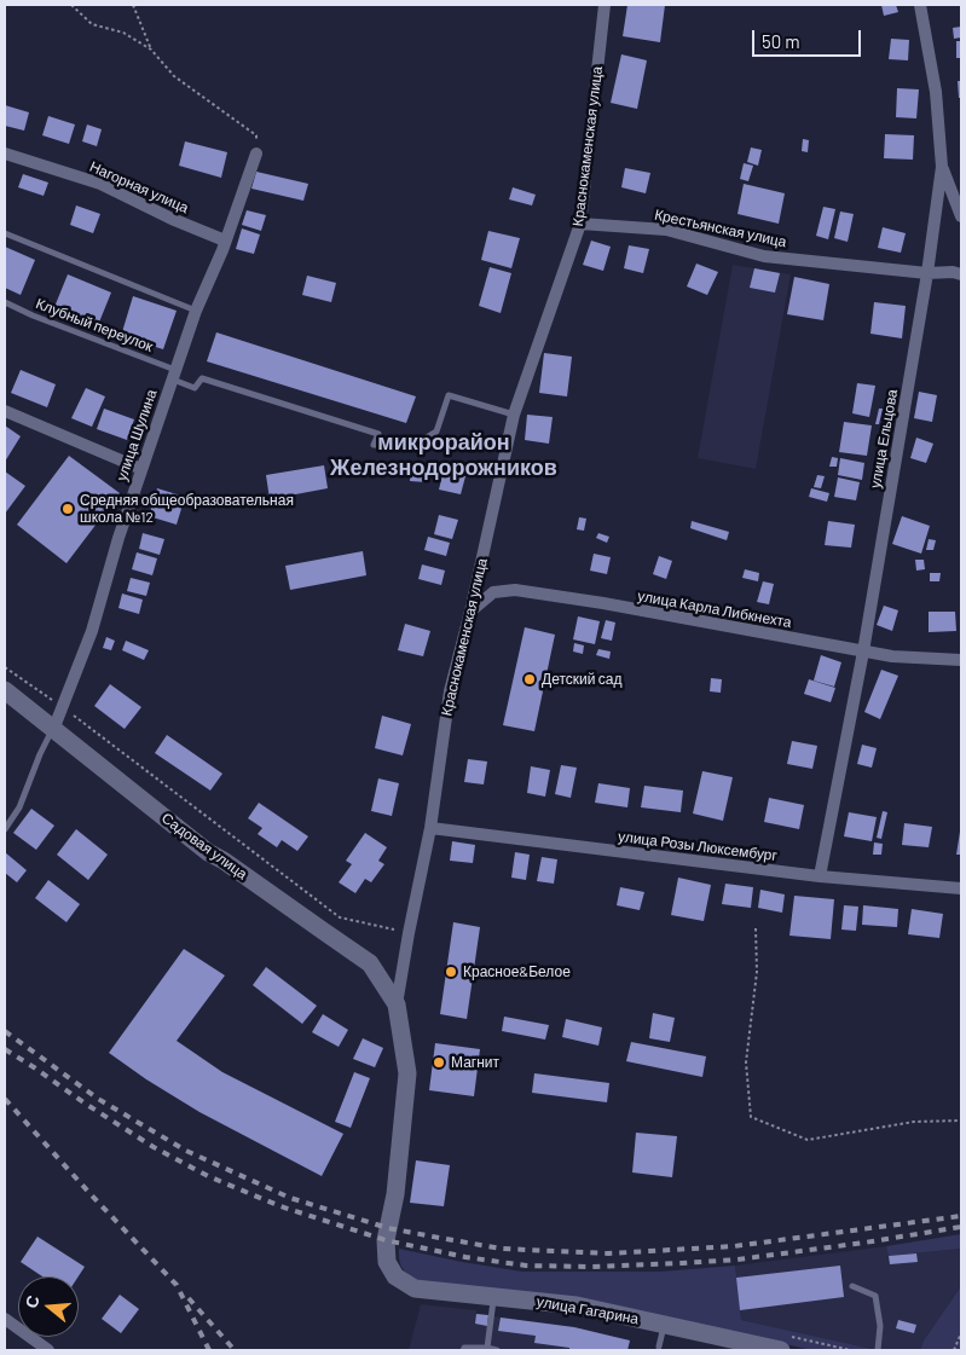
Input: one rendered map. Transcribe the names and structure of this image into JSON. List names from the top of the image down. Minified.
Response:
{"streets":{"street":["Краснокаменская улица","Нагорная улица","Крестьянская улица","улица Шулина","улица Ельцова","улица Карла Либкнехта","Садовая улица","улица Розы Люксембург","улица Гагарина"],"lane":["Клубный переулок"]},"crossings":[["Краснокаменская улица","Крестьянская улица"],["Краснокаменская улица","Клубный переулок"],["Краснокаменская улица","улица Карла Либкнехта"],["Краснокаменская улица","Садовая улица"],["Краснокаменская улица","улица Розы Люксембург"],["Краснокаменская улица","улица Гагарина"],["Нагорная улица","улица Шулина"],["Крестьянская улица","улица Ельцова"],["Клубный переулок","улица Шулина"],["улица Шулина","Садовая улица"],["улица Ельцова","улица Карла Либкнехта"],["улица Ельцова","улица Розы Люксембург"]],"districts":["микрорайон Железнодорожников"],"places":["Средняя общеобразовательная школа №12","Детский сад","Красное&Белое","Магнит"],"scale_bar":"50 m","north":"left"}
